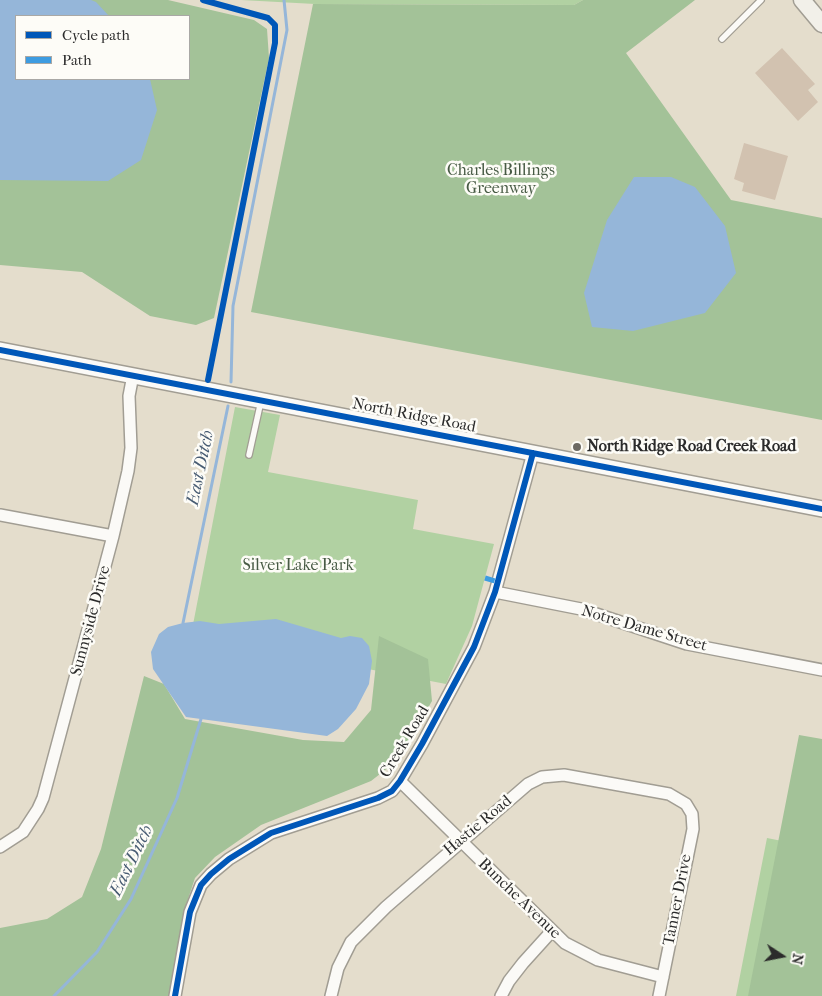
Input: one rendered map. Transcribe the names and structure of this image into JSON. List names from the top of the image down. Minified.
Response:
{"streets":{"street":["North Ridge Road","Sunnyside Drive","Notre Dame Street","Creek Road","Hastie Road","Bunche Avenue","Tanner Drive"]},"crossings":[["North Ridge Road","Sunnyside Drive"],["North Ridge Road","Creek Road"],["Notre Dame Street","Creek Road"],["Creek Road","Bunche Avenue"],["Hastie Road","Bunche Avenue"],["Hastie Road","Tanner Drive"],["Bunche Avenue","Tanner Drive"]],"water":["East Ditch"],"parks":["Charles Billings Greenway","Silver Lake Park"],"places":["North Ridge Road Creek Road"],"legend":["Cycle path","Path"],"north":"right"}
